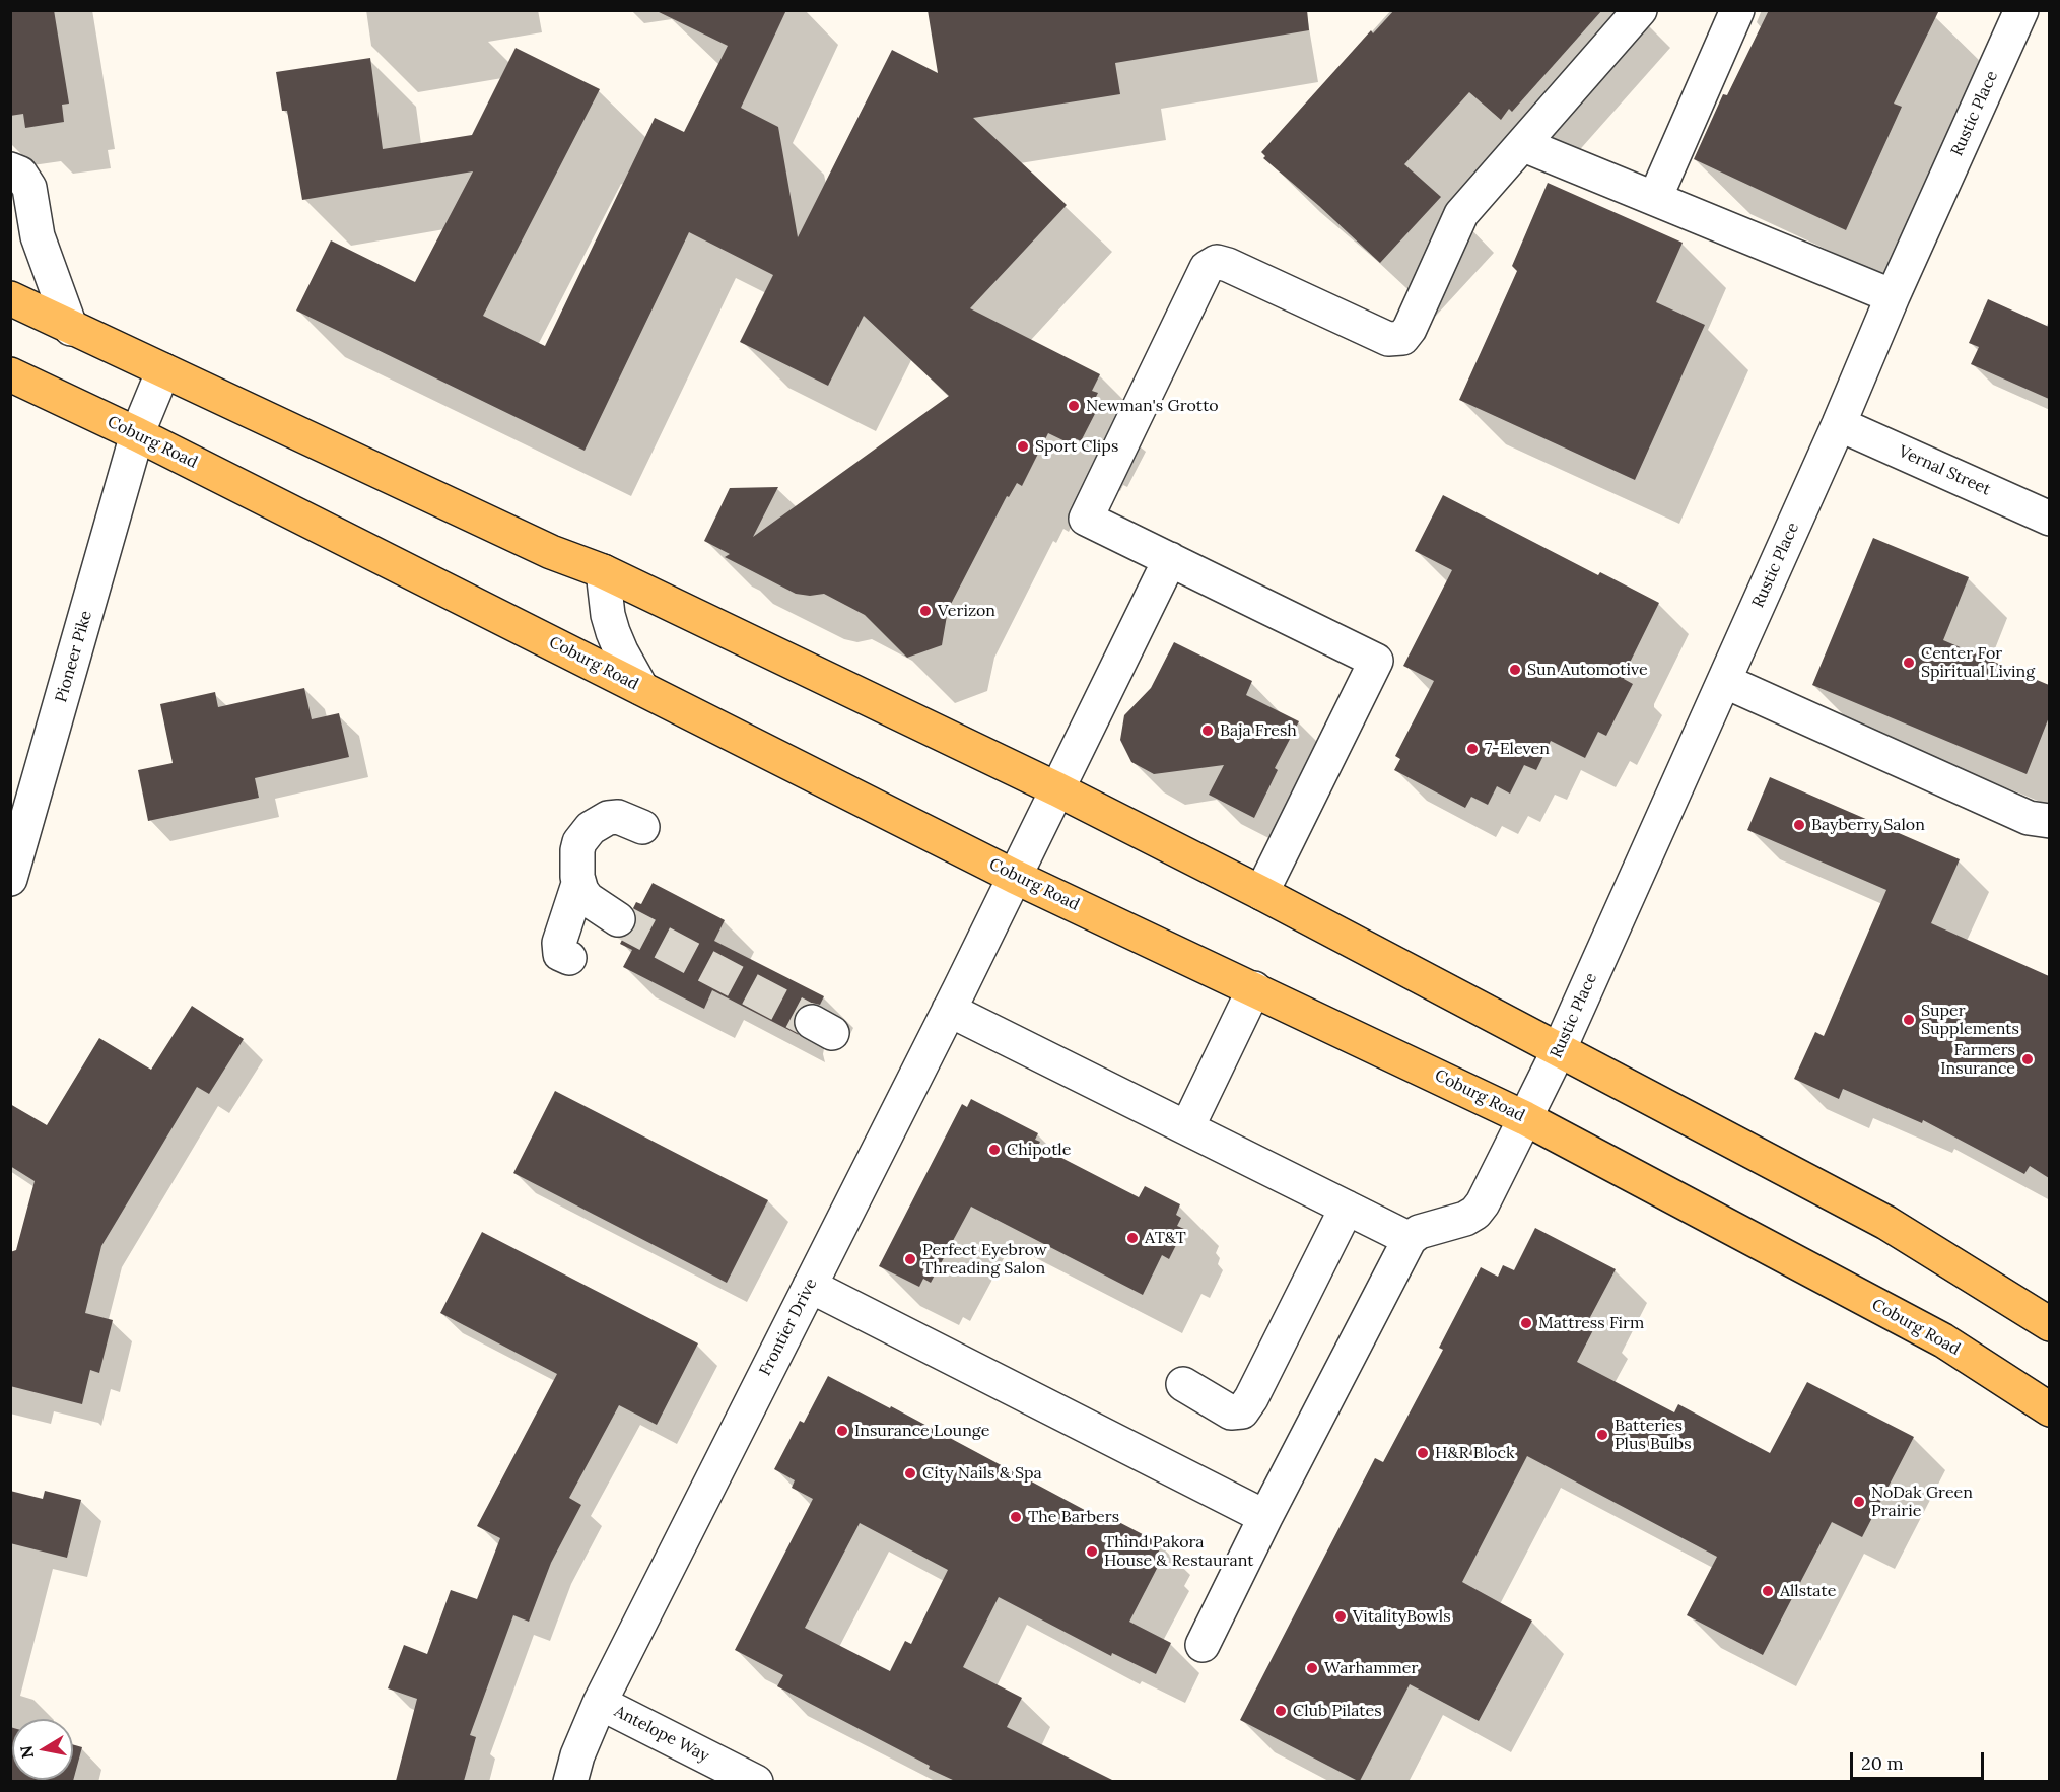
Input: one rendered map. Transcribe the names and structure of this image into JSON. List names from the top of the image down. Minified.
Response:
{"streets":{"main road":["Coburg Road"],"street":["Rustic Place","Vernal Street","Pioneer Pike","Frontier Drive","Antelope Way"]},"crossings":[["Rustic Place","Coburg Road"],["Rustic Place","Vernal Street"],["Coburg Road","Pioneer Pike"],["Coburg Road","Frontier Drive"],["Frontier Drive","Antelope Way"]],"places":["Newman's Grotto","Sport Clips","Verizon","Center For Spiritual Living","Sun Automotive","Baja Fresh","7-Eleven","Bayberry Salon","Super Supplements","Farmers Insurance","Chipotle","AT&T","Perfect Eyebrow Threading Salon","Mattress Firm","Insurance Lounge","Batteries Plus Bulbs","H&R Block","City Nails & Spa","NoDak Green Prairie","The Barbers","Thind Pakora House & Restaurant","Allstate","VitalityBowls","Warhammer","Club Pilates"],"scale_bar":"20 m","north":"left"}
